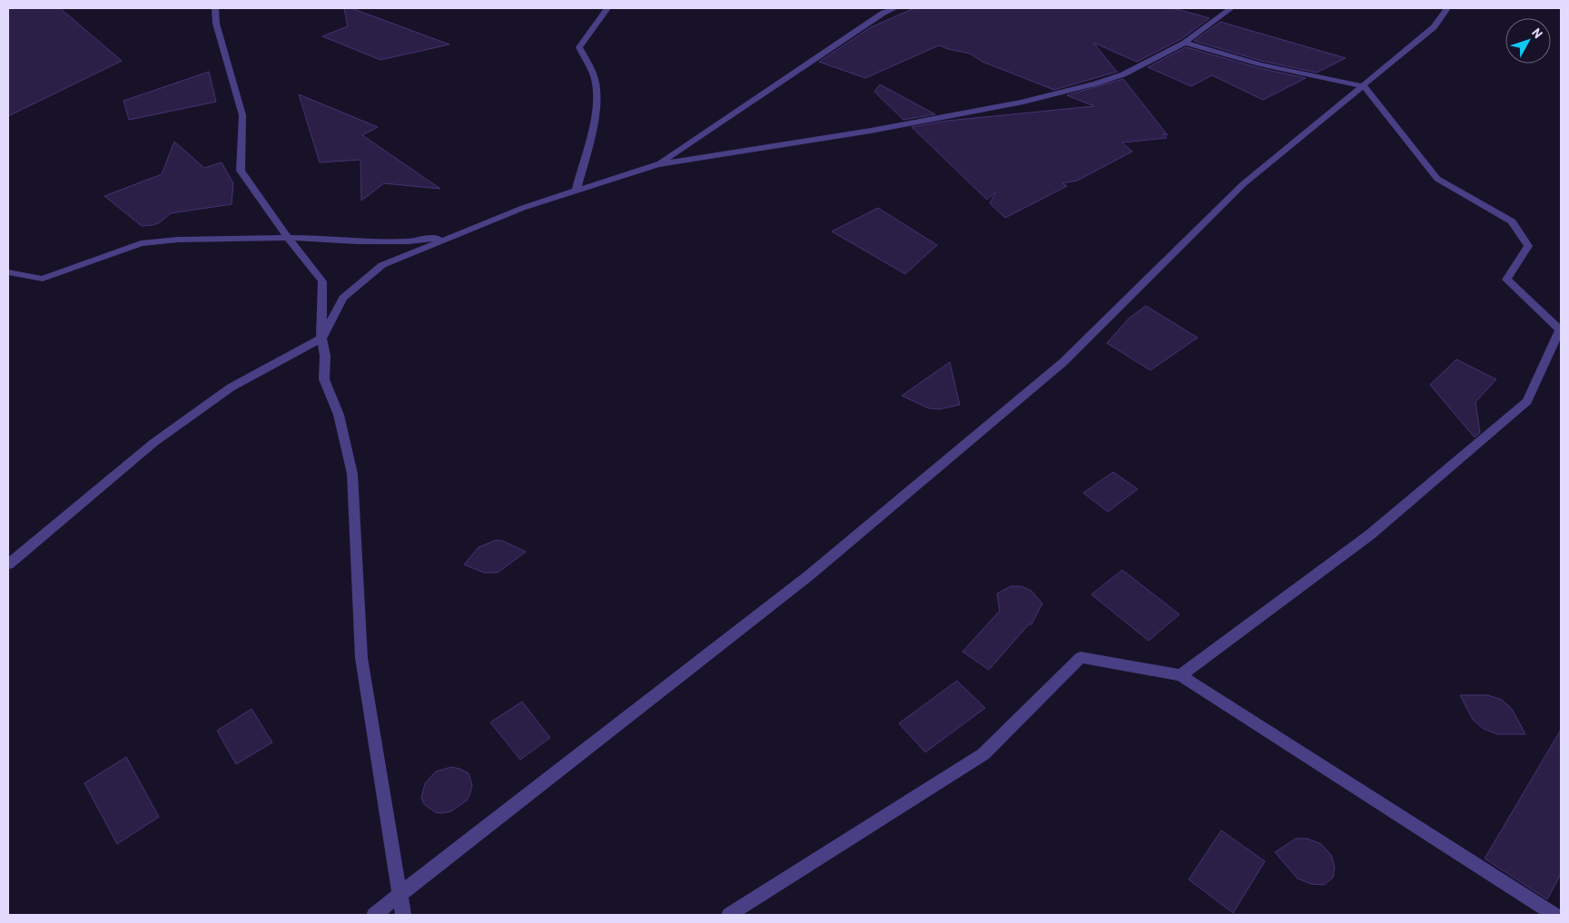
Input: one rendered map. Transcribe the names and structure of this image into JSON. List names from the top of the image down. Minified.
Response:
{"north":"top right"}
